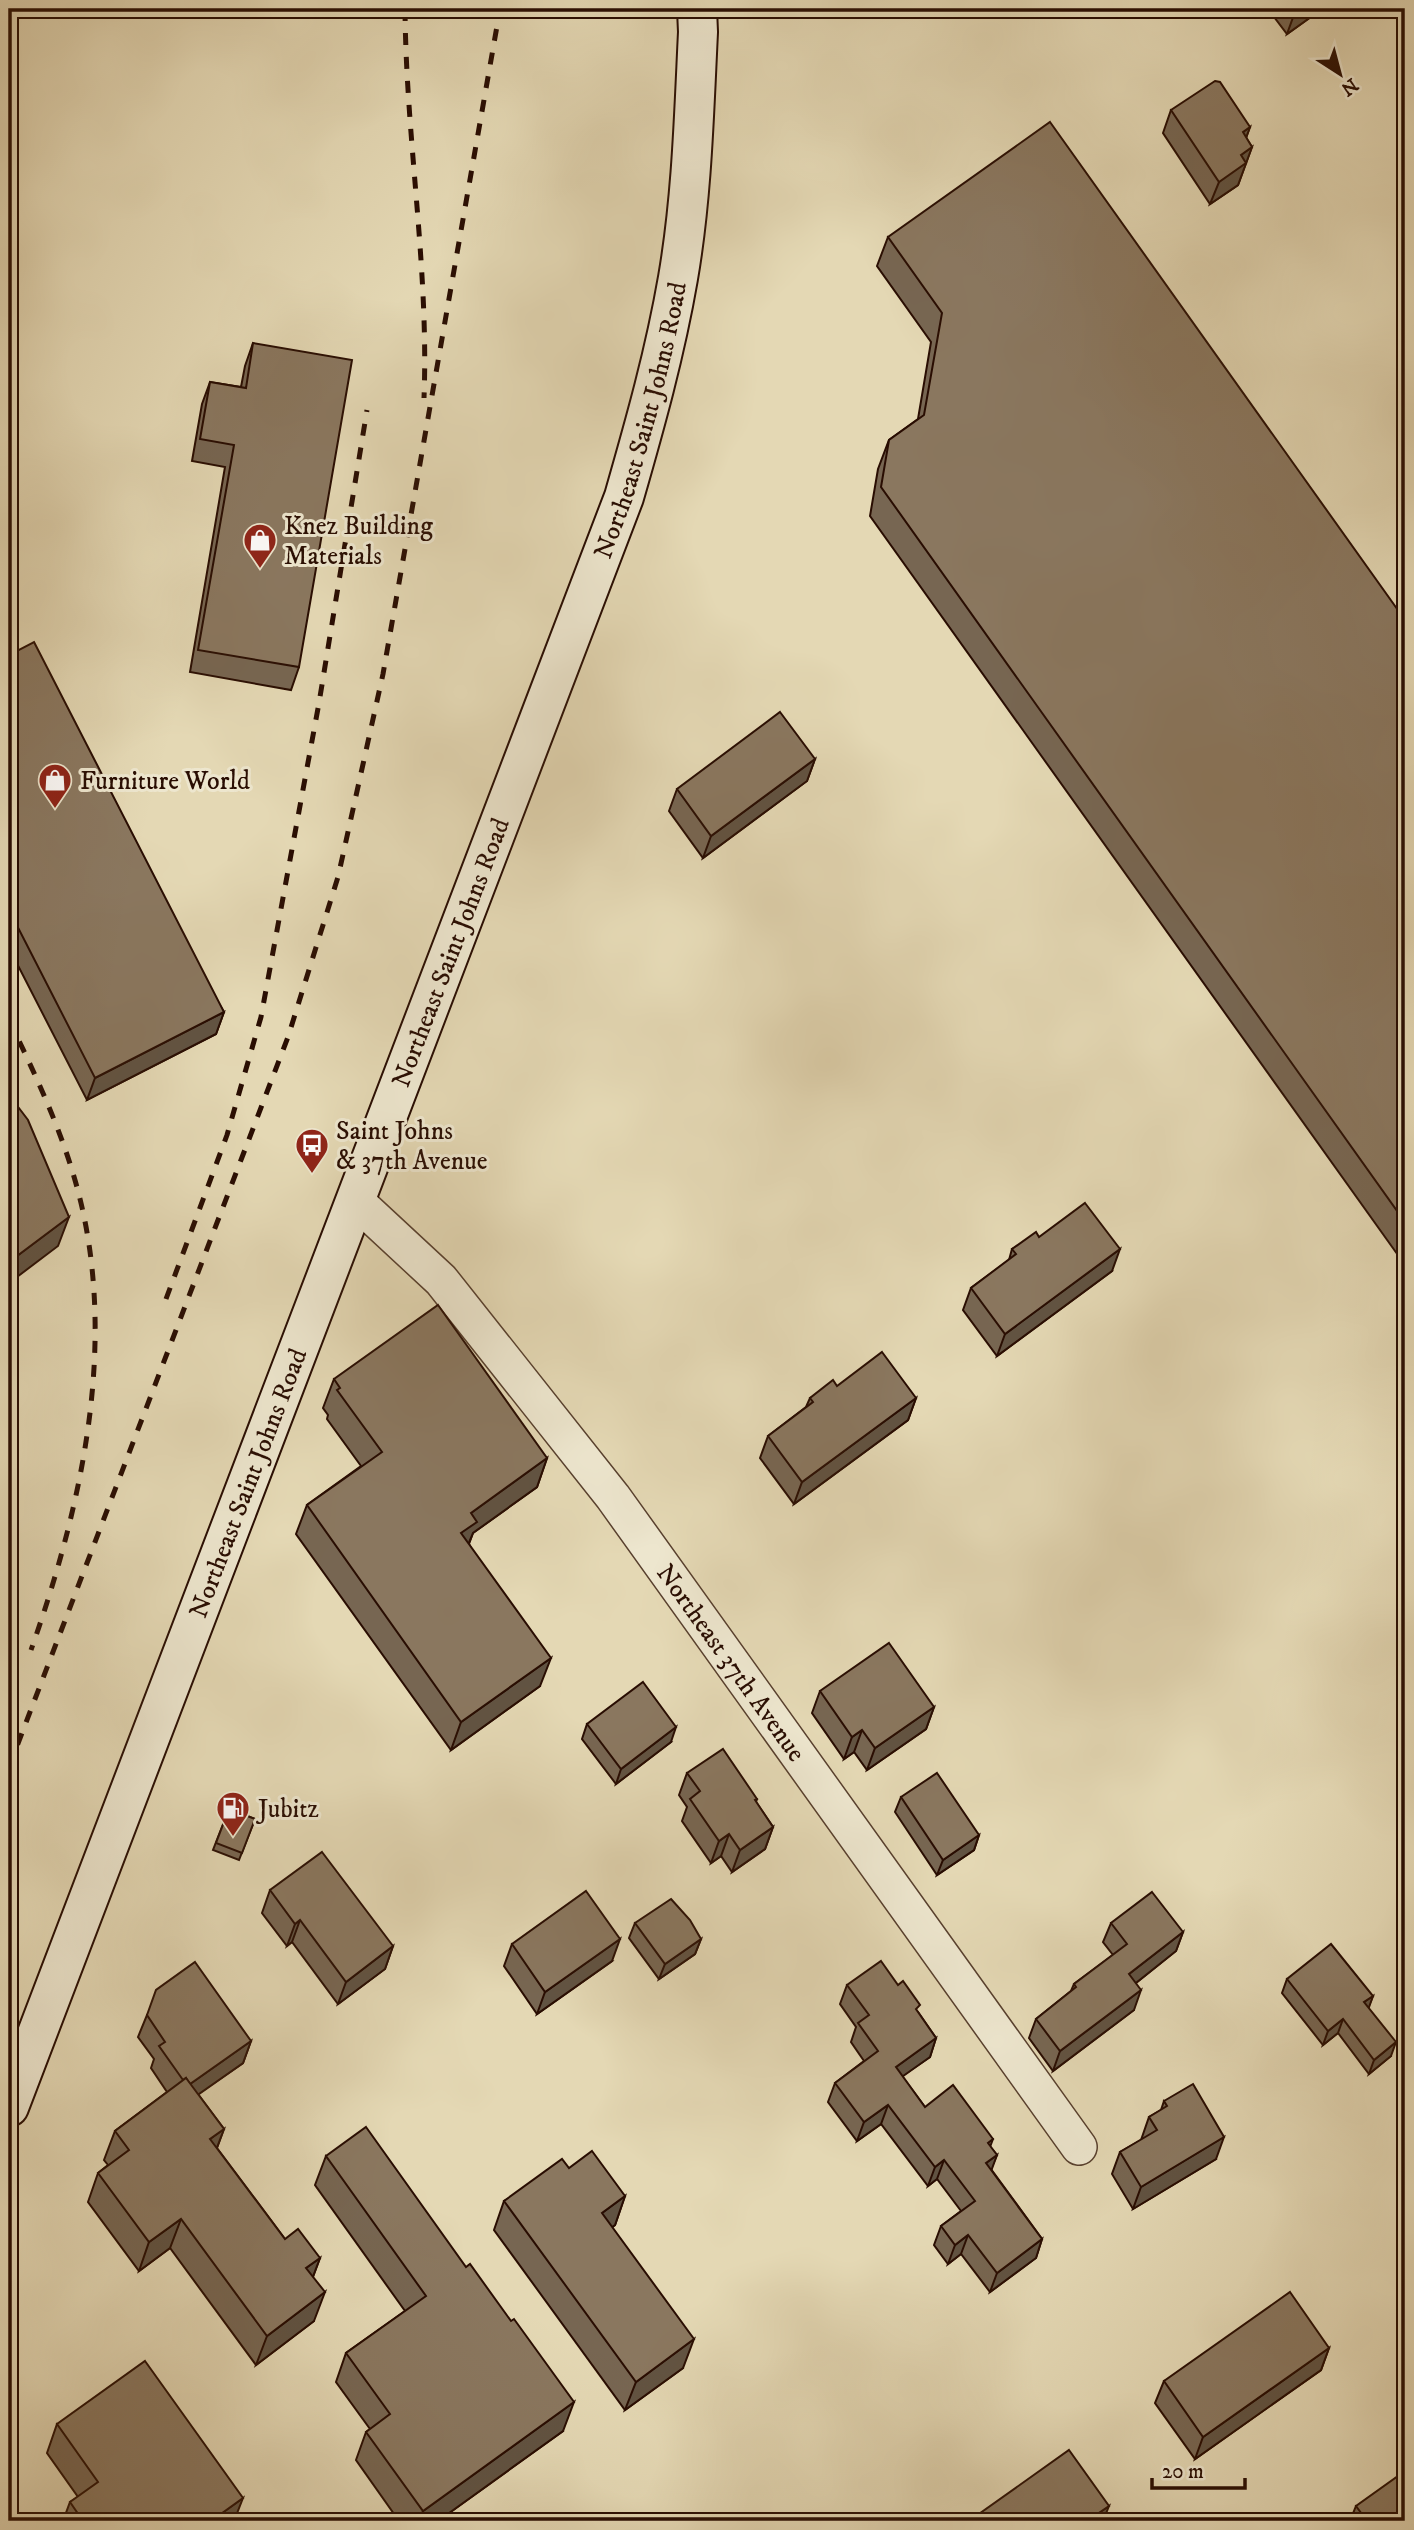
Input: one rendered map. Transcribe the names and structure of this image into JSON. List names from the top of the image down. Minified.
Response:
{"streets":{"main road":["Northeast Saint Johns Road"],"street":["Northeast 37th Avenue"]},"crossings":[["Northeast Saint Johns Road","Northeast 37th Avenue"]],"places":{"shop":["Knez Building Materials","Furniture World"],"bus stop":["Saint Johns & 37th Avenue"],"fuel station":["Jubitz"]},"scale_bar":"20 m","north":"bottom right"}
